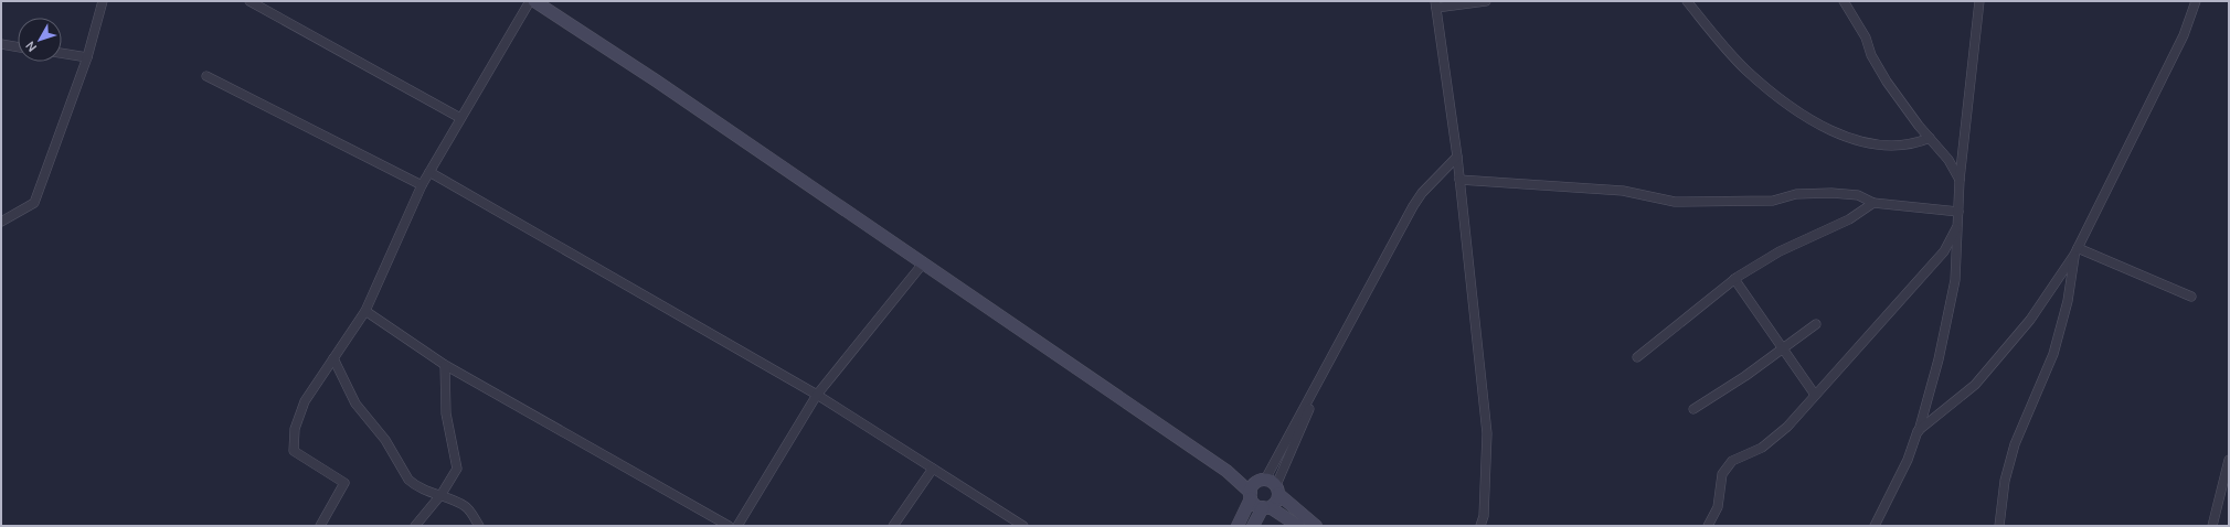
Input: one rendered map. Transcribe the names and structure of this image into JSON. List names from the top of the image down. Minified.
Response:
{"north":"bottom left"}
